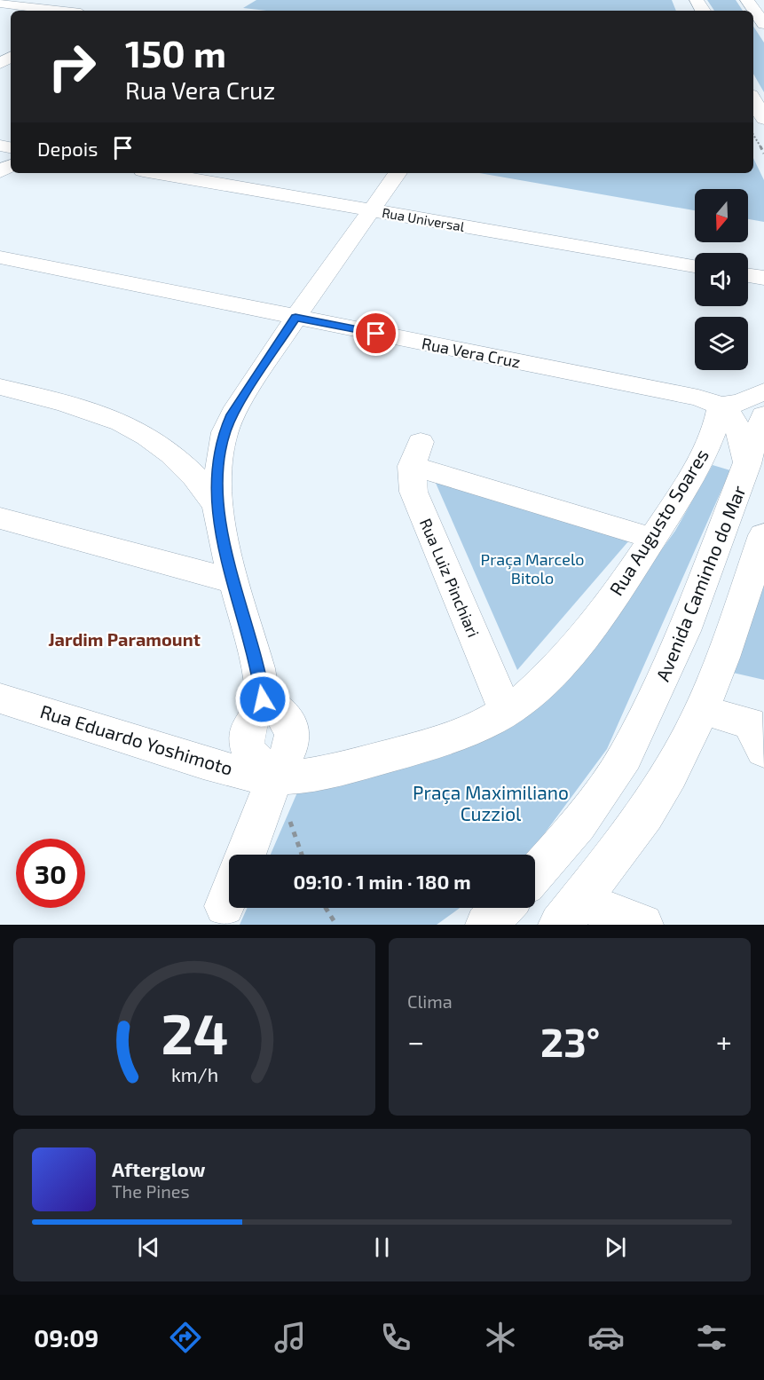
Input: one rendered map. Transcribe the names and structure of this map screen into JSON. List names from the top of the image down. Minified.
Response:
{"streets":{"street":["Rua Universal","Rua Vera Cruz","Rua Augusto Soares","Rua Luiz Pinchiari","Avenida Caminho do Mar","Rua Eduardo Yoshimoto"]},"crossings":[["Rua Vera Cruz","Rua Augusto Soares"],["Rua Augusto Soares","Rua Luiz Pinchiari"],["Rua Augusto Soares","Rua Eduardo Yoshimoto"]],"districts":["Jardim Paramount"],"parks":["Praça Marcelo Bitolo","Praça Maximiliano Cuzziol"],"north":"bottom","page":{"turn":["150 m","Rua Vera Cruz"],"then":"Depois","limit":"30","trip":"09:10 · 1 min · 180 m","tile":"Clima","heat":["−","23°","+"],"song":["Afterglow","The Pines"],"tabs":"09:09","gauge":["24","km/h"]}}
